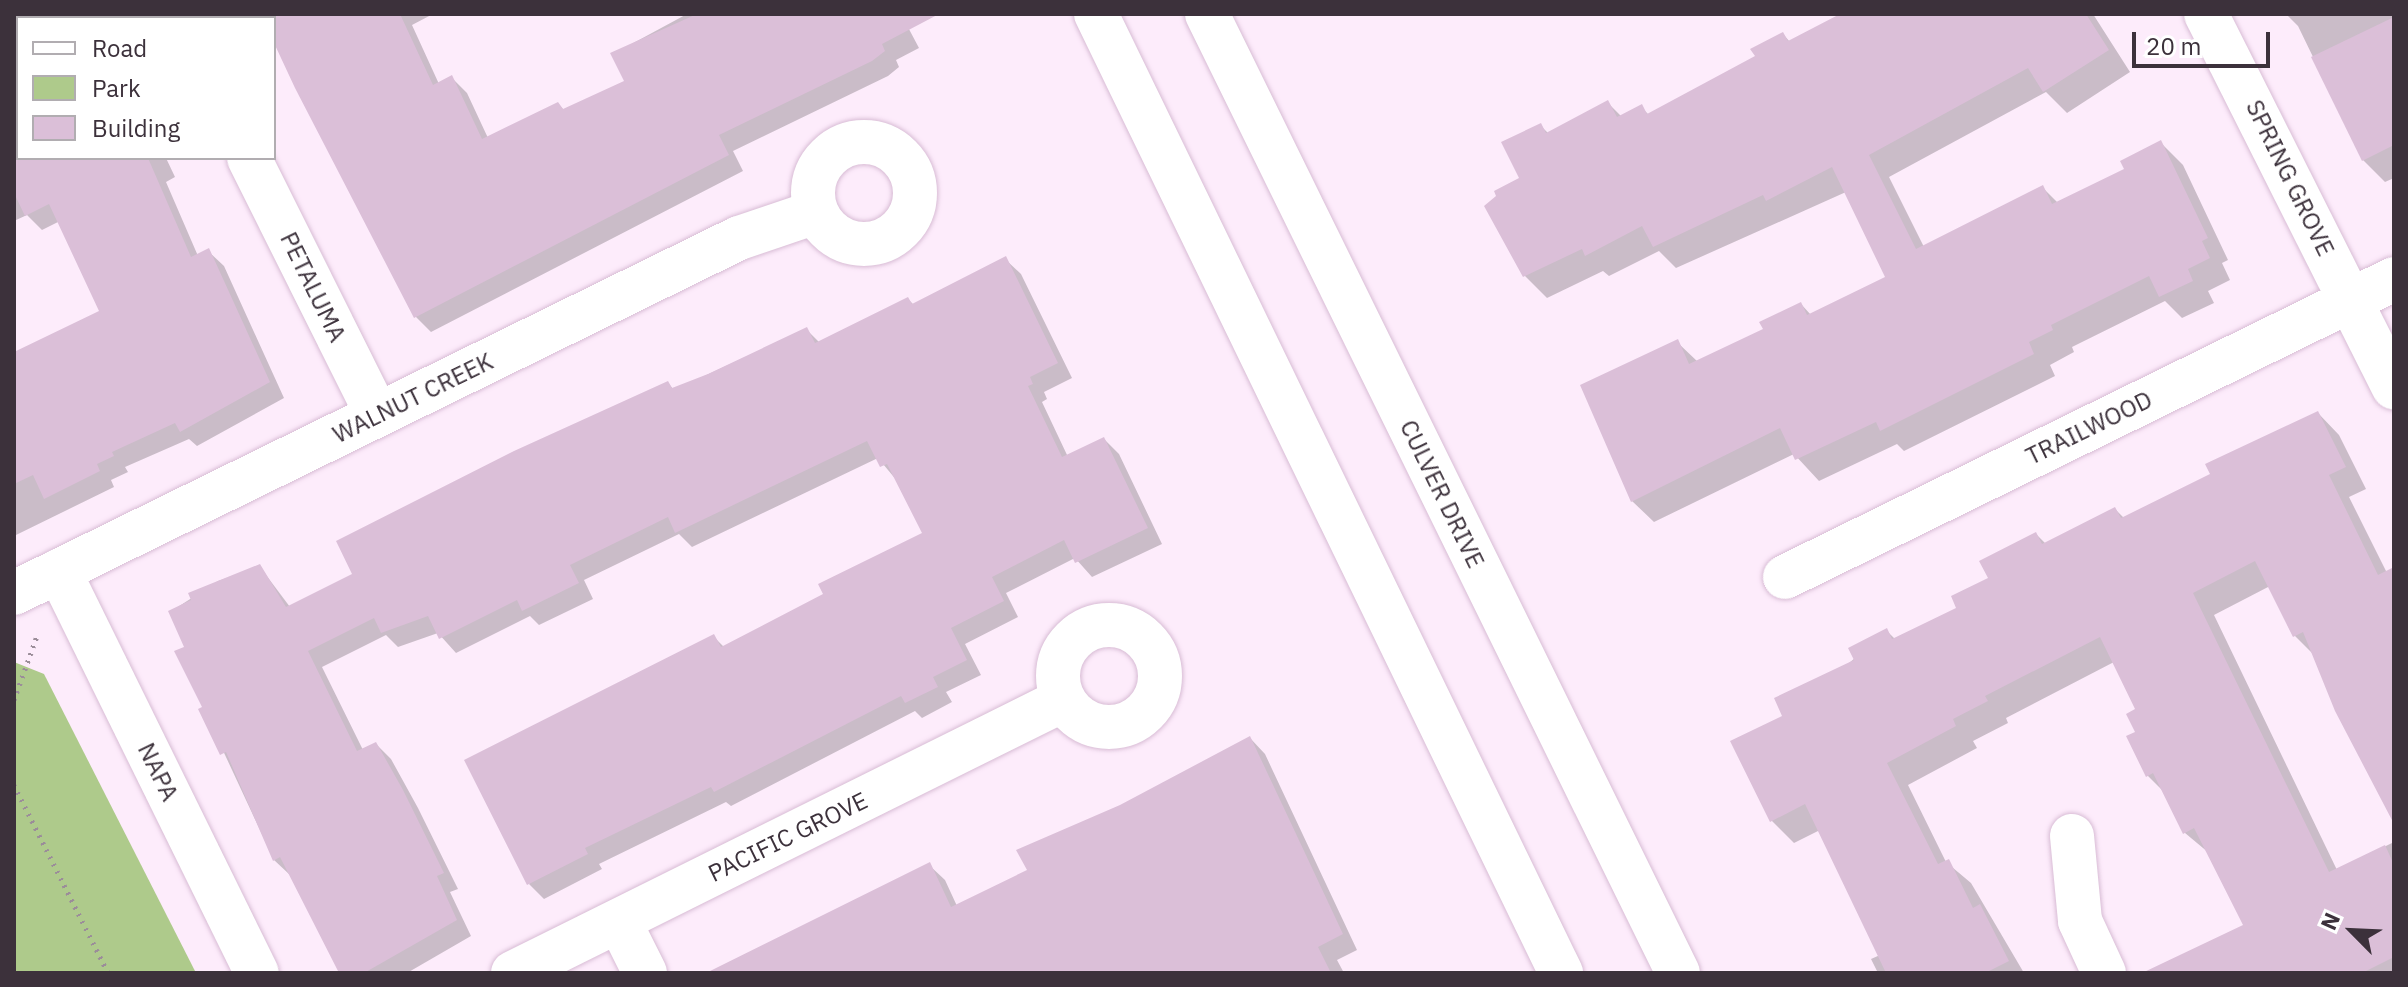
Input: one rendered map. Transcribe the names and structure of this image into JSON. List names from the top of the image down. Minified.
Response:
{"streets":{"street":["SPRING GROVE","PETALUMA","WALNUT CREEK","TRAILWOOD","CULVER DRIVE","NAPA","PACIFIC GROVE"]},"crossings":[["SPRING GROVE","TRAILWOOD"],["PETALUMA","WALNUT CREEK"],["WALNUT CREEK","NAPA"]],"legend":["Road","Park","Building"],"scale_bar":"20 m","north":"top left"}
